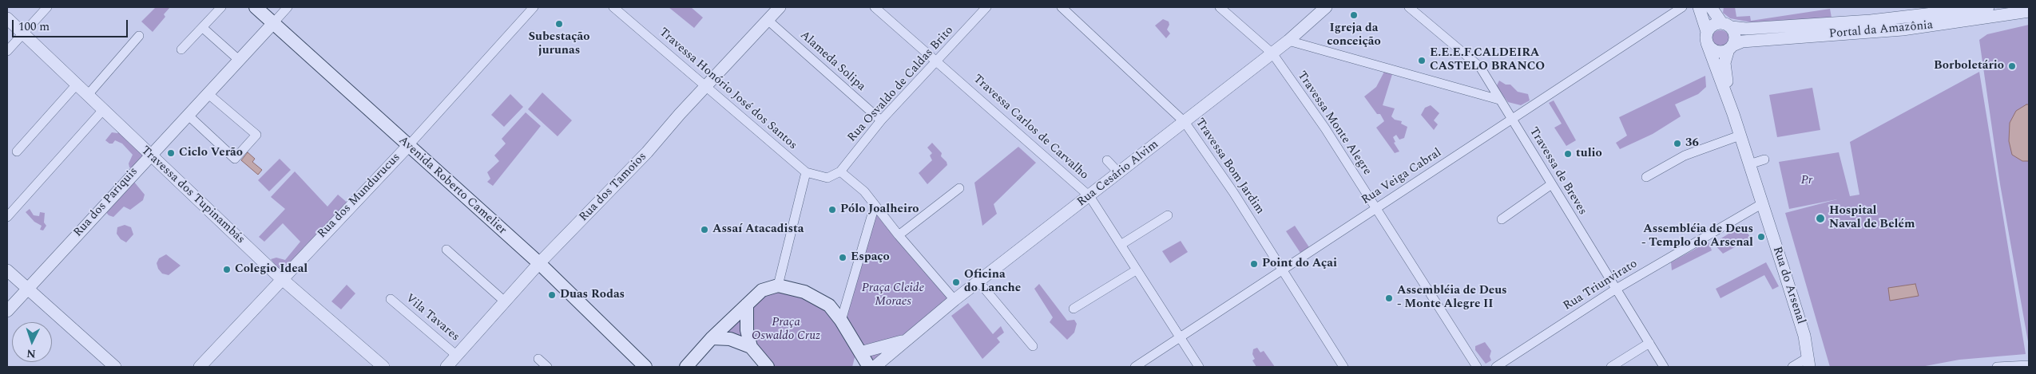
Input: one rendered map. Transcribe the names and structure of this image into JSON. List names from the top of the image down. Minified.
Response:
{"streets":{"main road":["Avenida Roberto Camelier"],"street":["Portal da Amazônia","Alameda Solipa","Rua Osvaldo de Caldas Brito","Travessa Honório José dos Santos","Travessa Monte Alegre","Travessa Carlos de Carvalho","Travessa Bom Jardim","Travessa de Breves","Rua Cesário Alvim","Rua Veiga Cabral","Rua dos Tamoios","Travessa dos Tupinambás","Rua dos Mundurucus","Rua dos Pariquis","Rua Triunvirato","Rua do Arsenal","Vila Tavares"]},"crossings":[["Portal da Amazônia","Rua do Arsenal"],["Alameda Solipa","Rua Osvaldo de Caldas Brito"],["Alameda Solipa","Rua dos Tamoios"],["Rua Osvaldo de Caldas Brito","Travessa Honório José dos Santos"],["Rua Osvaldo de Caldas Brito","Travessa Carlos de Carvalho"],["Travessa Honório José dos Santos","Rua dos Tamoios"],["Travessa Monte Alegre","Rua Cesário Alvim"],["Travessa Monte Alegre","Rua Veiga Cabral"],["Travessa Carlos de Carvalho","Rua Cesário Alvim"],["Travessa Carlos de Carvalho","Rua Veiga Cabral"],["Travessa Bom Jardim","Rua Cesário Alvim"],["Travessa Bom Jardim","Rua Veiga Cabral"],["Travessa de Breves","Rua Veiga Cabral"],["Travessa de Breves","Rua Triunvirato"],["Avenida Roberto Camelier","Rua dos Tamoios"],["Avenida Roberto Camelier","Rua dos Mundurucus"],["Avenida Roberto Camelier","Rua dos Pariquis"],["Rua dos Tamoios","Vila Tavares"],["Travessa dos Tupinambás","Rua dos Mundurucus"],["Travessa dos Tupinambás","Rua dos Pariquis"],["Rua Triunvirato","Rua do Arsenal"]],"parks":["Pr","Praça Cleide Moraes","Praça Oswaldo Cruz"],"places":["Igreja da conceição","Subestação jurunas","E.E.E.F.CALDEIRA CASTELO BRANCO","Borboletário","36","Ciclo Verão","tulio","Pólo Joalheiro","Hospital Naval de Belém","Assaí Atacadista","Assembléia de Deus - Templo do Arsenal","Espaço","Point do Açai","Colegio Ideal","Oficina do Lanche","Duas Rodas","Assembléia de Deus - Monte Alegre II"],"scale_bar":"100 m","north":"bottom"}
